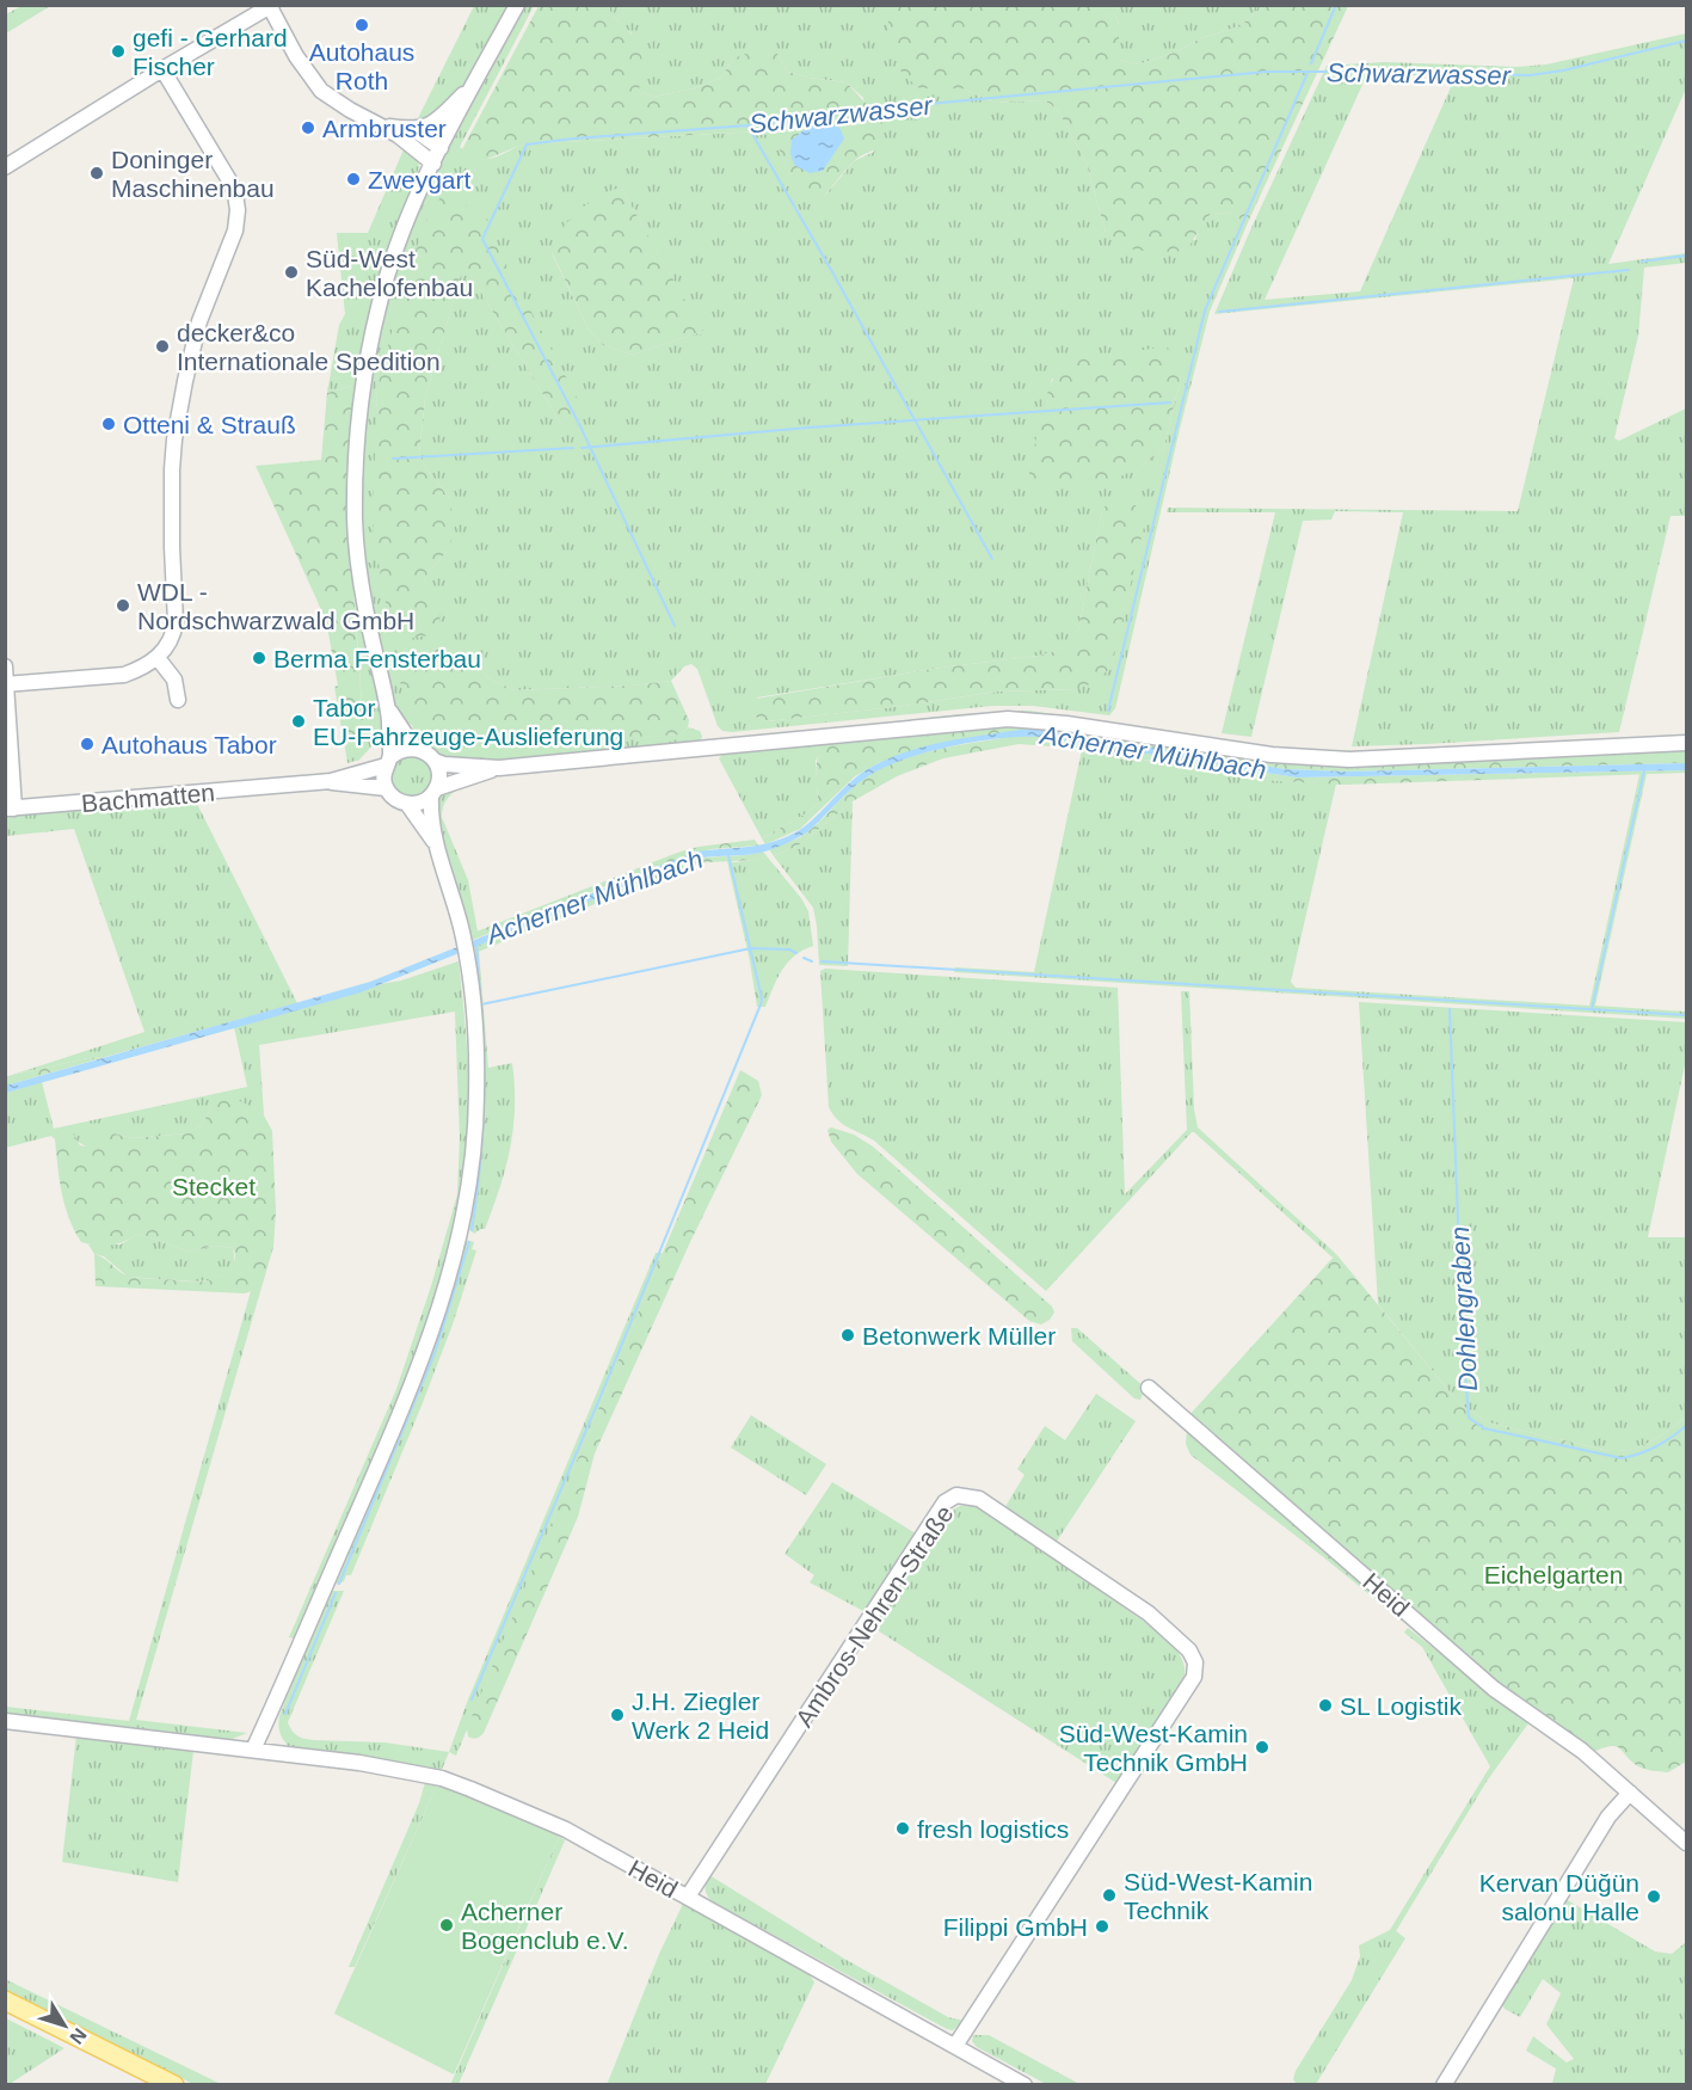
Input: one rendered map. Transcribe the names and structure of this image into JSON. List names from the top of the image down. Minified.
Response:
{"streets":{"street":["Bachmatten","Heid","Ambros-Nehren-Straße"]},"crossings":[["Heid","Ambros-Nehren-Straße"]],"water":["Schwarzwasser","Acherner Mühlbach","Dohlengraben"],"parks":["Stecket","Eichelgarten"],"places":["Autohaus Roth","gefi - Gerhard Fischer","Armbruster","Doninger Maschinenbau","Zweygart","Süd-West Kachelofenbau","decker&co Internationale Spedition","Otteni & Strauß","WDL - Nordschwarzwald GmbH","Berma Fensterbau","Tabor EU-Fahrzeuge-Auslieferung","Autohaus Tabor","Betonwerk Müller","SL Logistik","J.H. Ziegler Werk 2 Heid","Süd-West-Kamin Technik GmbH","fresh logistics","Süd-West-Kamin Technik","Kervan Düğün salonu Halle","Acherner Bogenclub e.V.","Filippi GmbH"],"north":"bottom right"}
